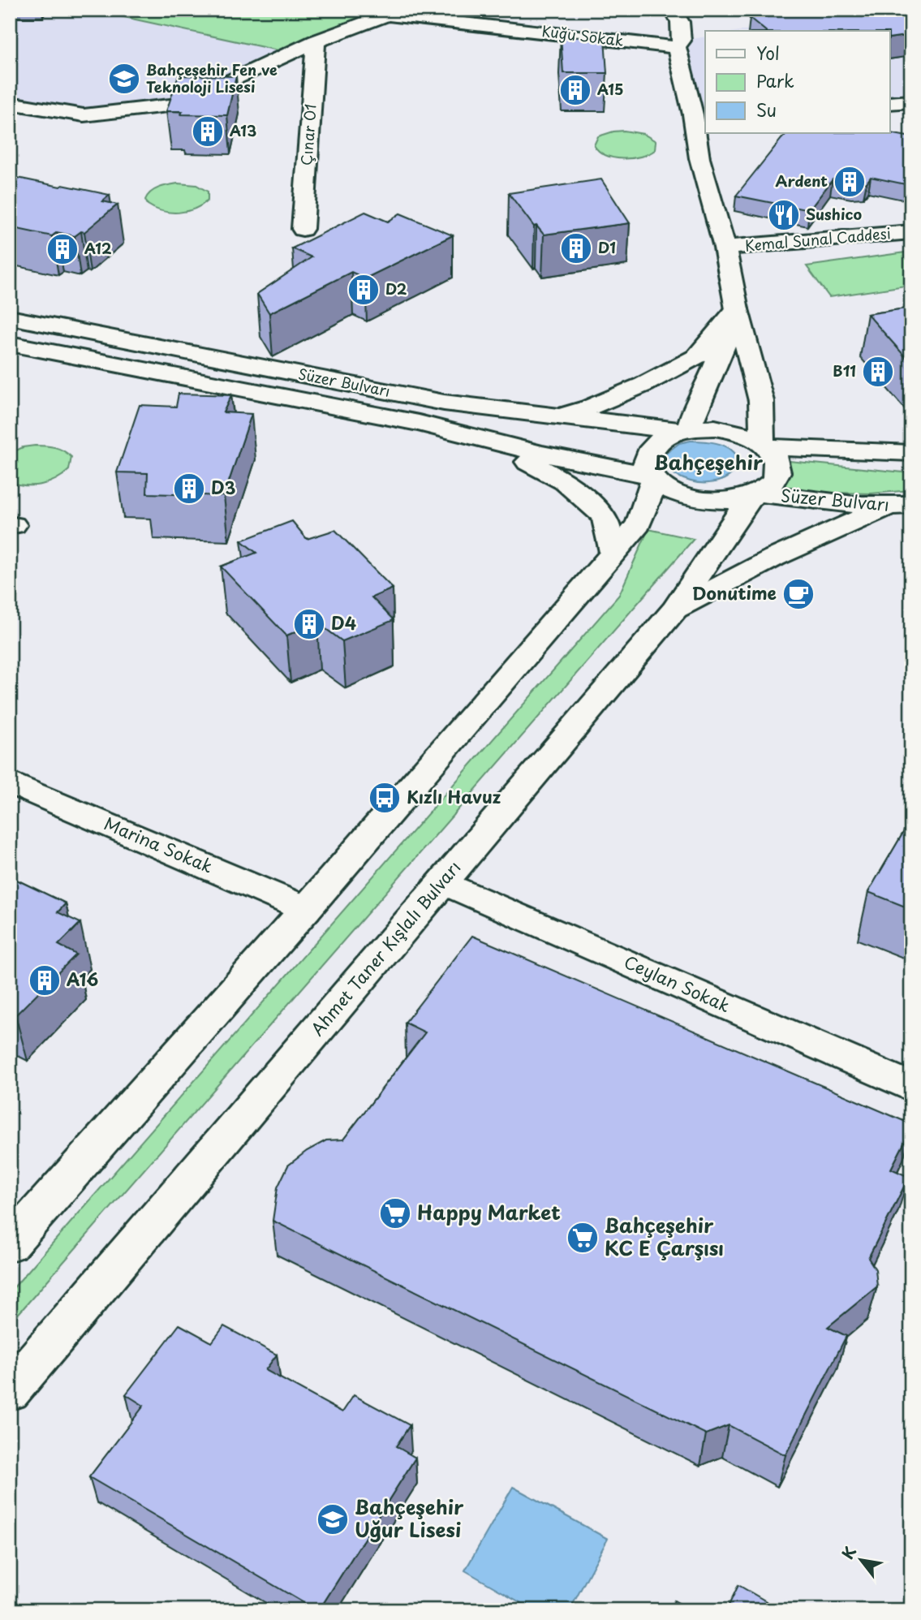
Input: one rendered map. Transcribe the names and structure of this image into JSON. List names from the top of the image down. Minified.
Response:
{"streets":{"main road":["Kuğu Sokak","Çınar 01","Kemal Sunal Caddesi","Süzer Bulvarı","Marina Sokak","Ahmet Taner Kışlalı Bulvarı","Ceylan Sokak"]},"crossings":[["Süzer Bulvarı","Ahmet Taner Kışlalı Bulvarı"],["Ahmet Taner Kışlalı Bulvarı","Ceylan Sokak"]],"districts":["Bahçeşehir"],"places":{"school or university":["Bahçeşehir Fen ve Teknoloji Lisesi","Bahçeşehir Uğur Lisesi"],"building":["A15","A13","Ardent","D1","A12","D2","B11","D3","D4","A16"],"restaurant":["Sushico"],"cafe":["Donutime"],"bus stop":["Kızlı Havuz"],"supermarket":["Happy Market","Bahçeşehir KC E Çarşısı"]},"legend":["Yol","Park","Su"],"north":"top left"}
